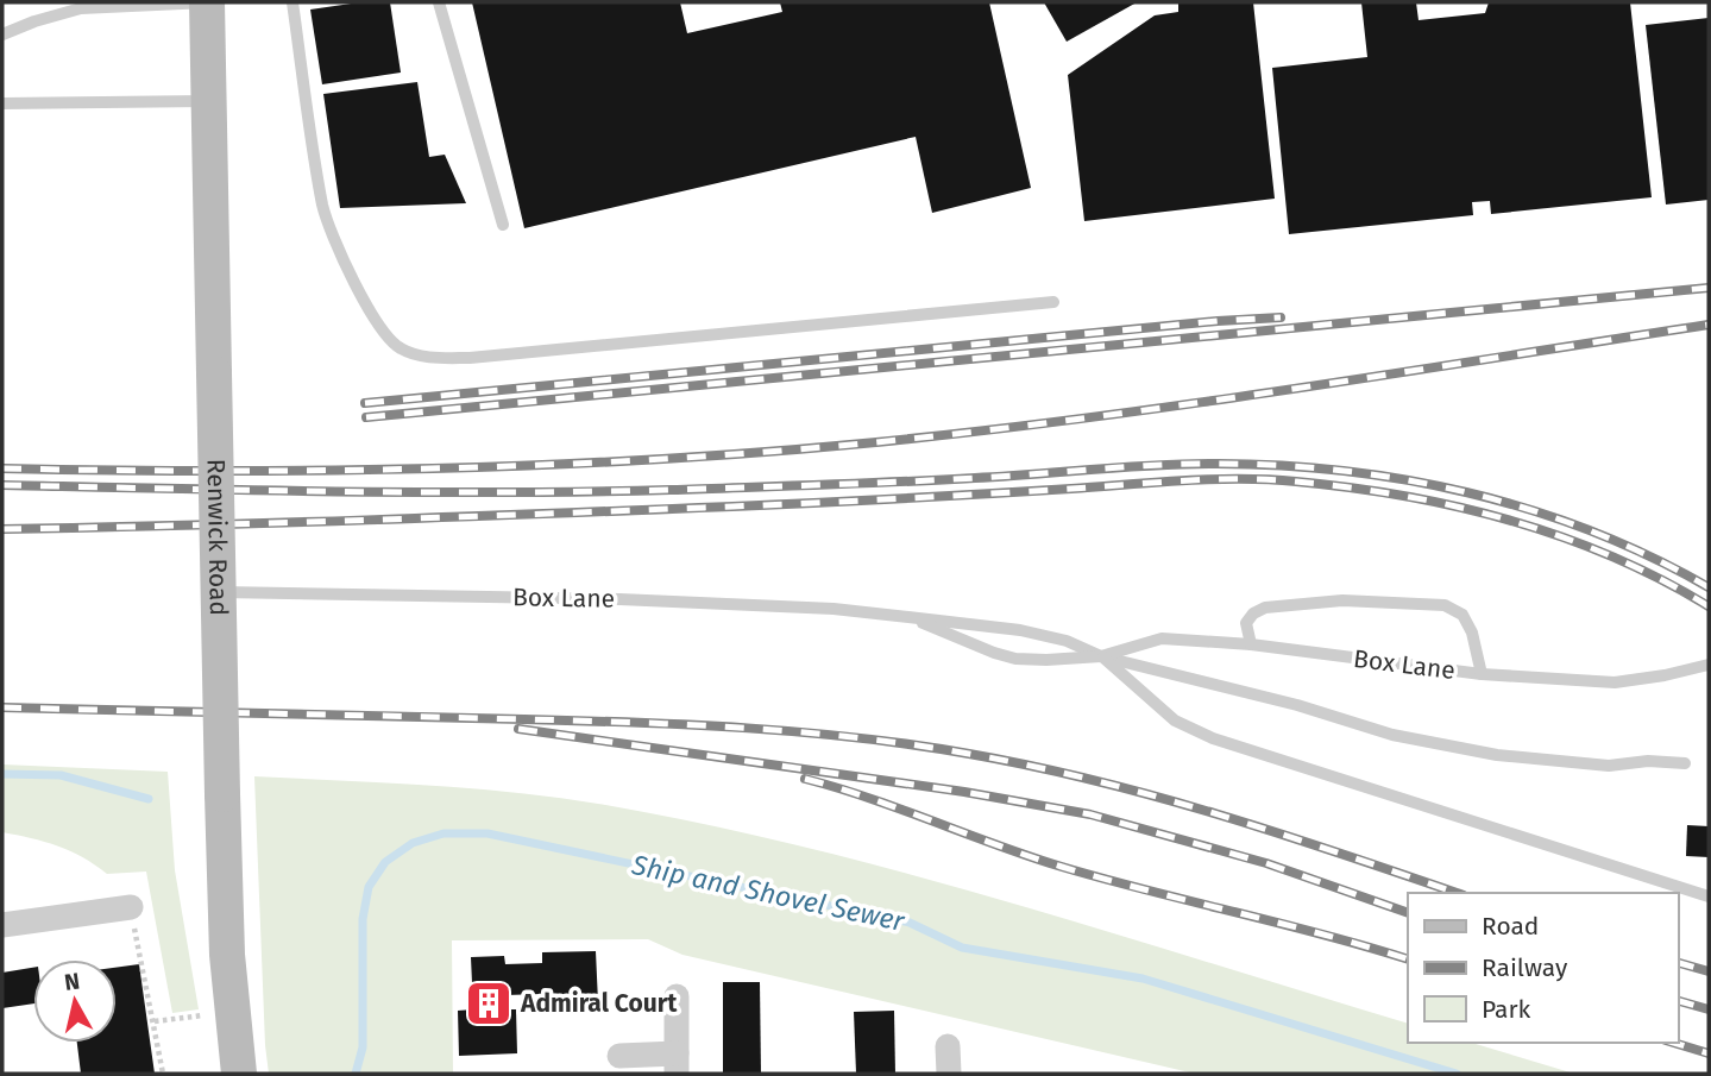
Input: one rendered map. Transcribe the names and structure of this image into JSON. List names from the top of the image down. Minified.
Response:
{"streets":{"street":["Renwick Road"],"lane":["Box Lane"]},"crossings":[["Renwick Road","Box Lane"]],"water":["Ship and Shovel Sewer"],"places":{"building":["Admiral Court"]},"legend":["Road","Railway","Park"],"north":"top"}
